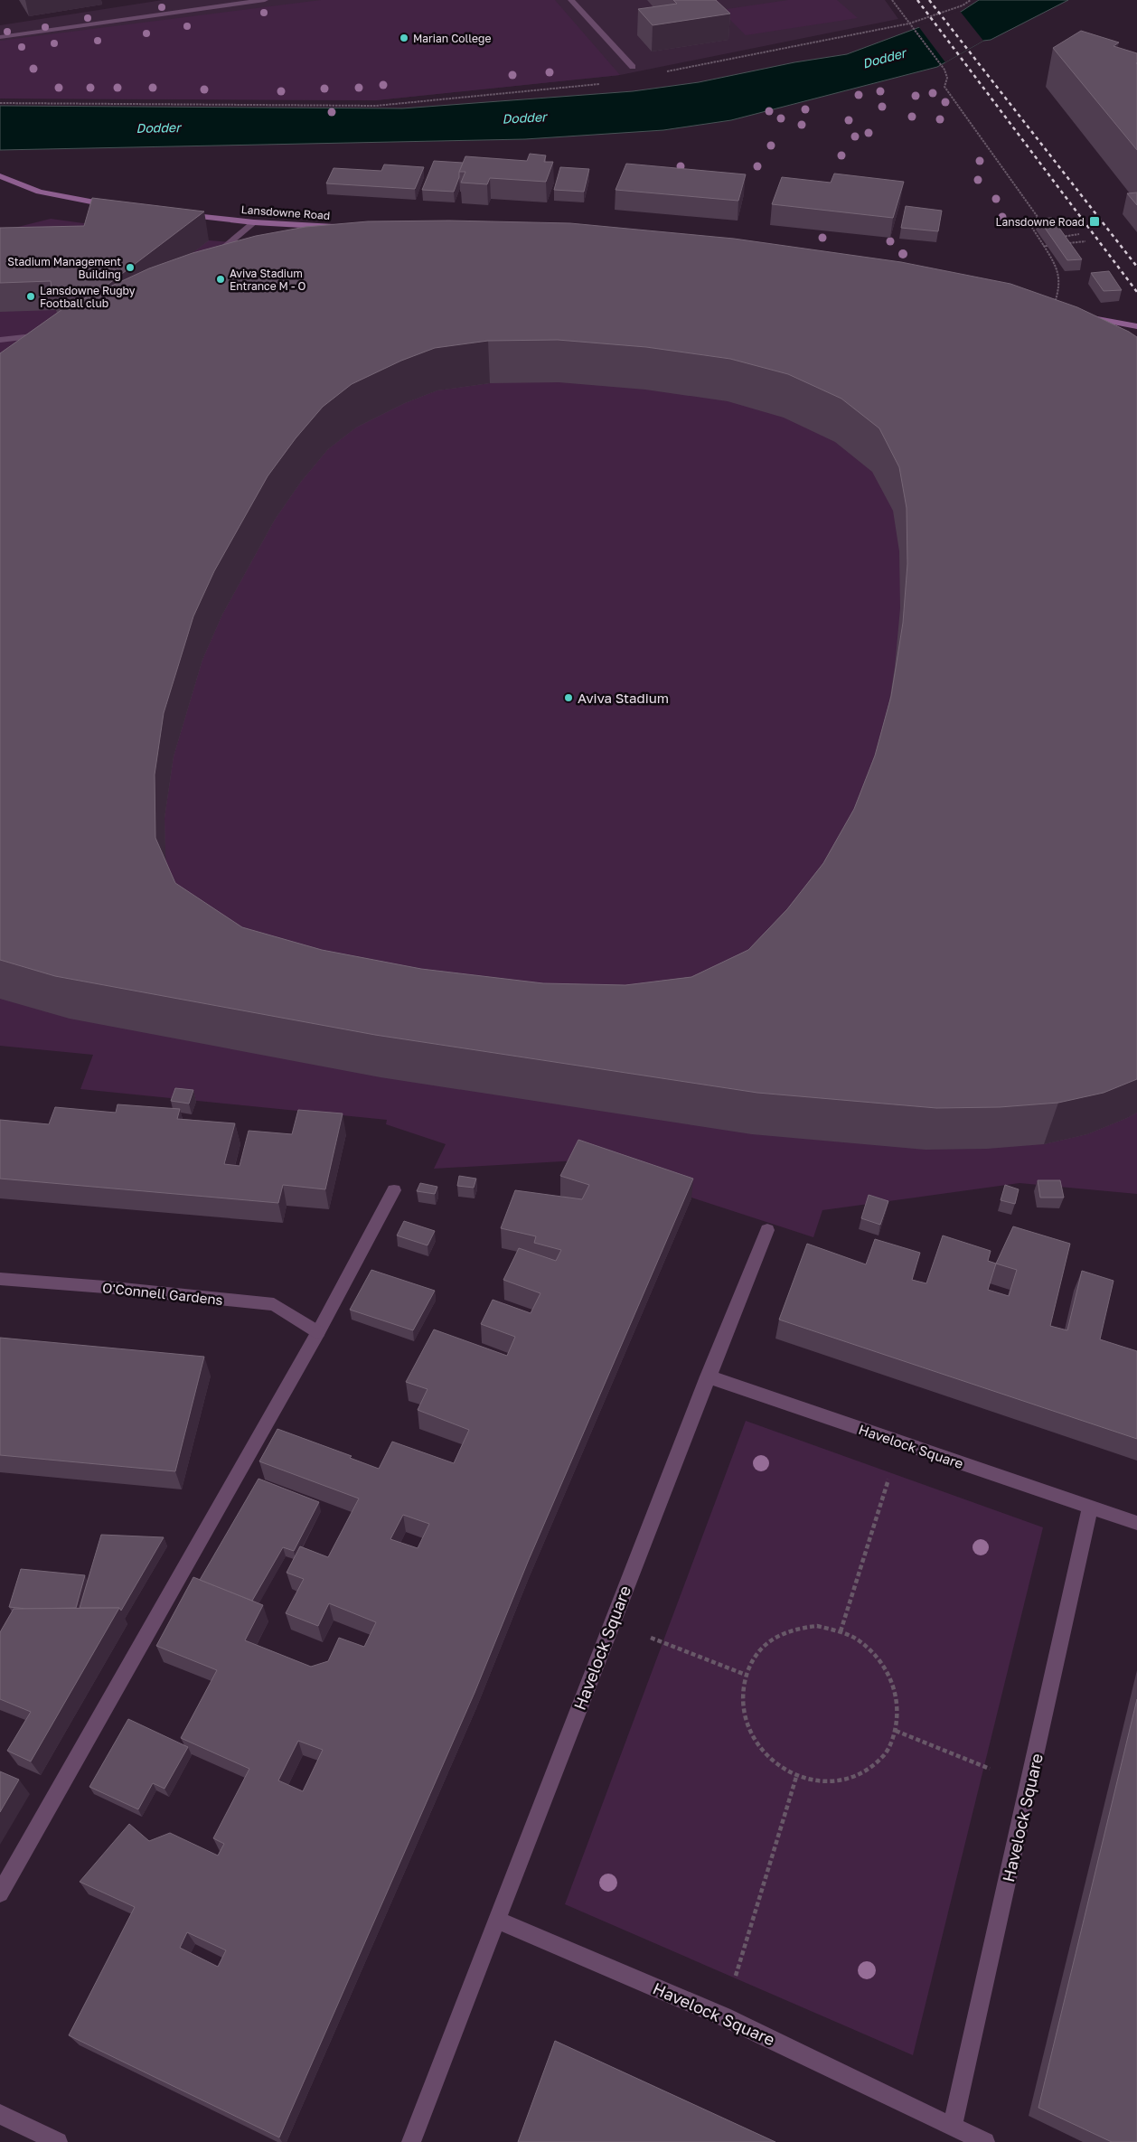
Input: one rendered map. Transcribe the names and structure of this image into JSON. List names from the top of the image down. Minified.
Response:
{"streets":{"street":["Lansdowne Road","O'Connell Gardens","Havelock Square"]},"water":["Dodder"],"places":{"other":["Marian College","Stadium Management Building","Aviva Stadium Entrance M - O","Lansdowne Rugby Football club","Aviva Stadium"],"transit":["Lansdowne Road"]}}
